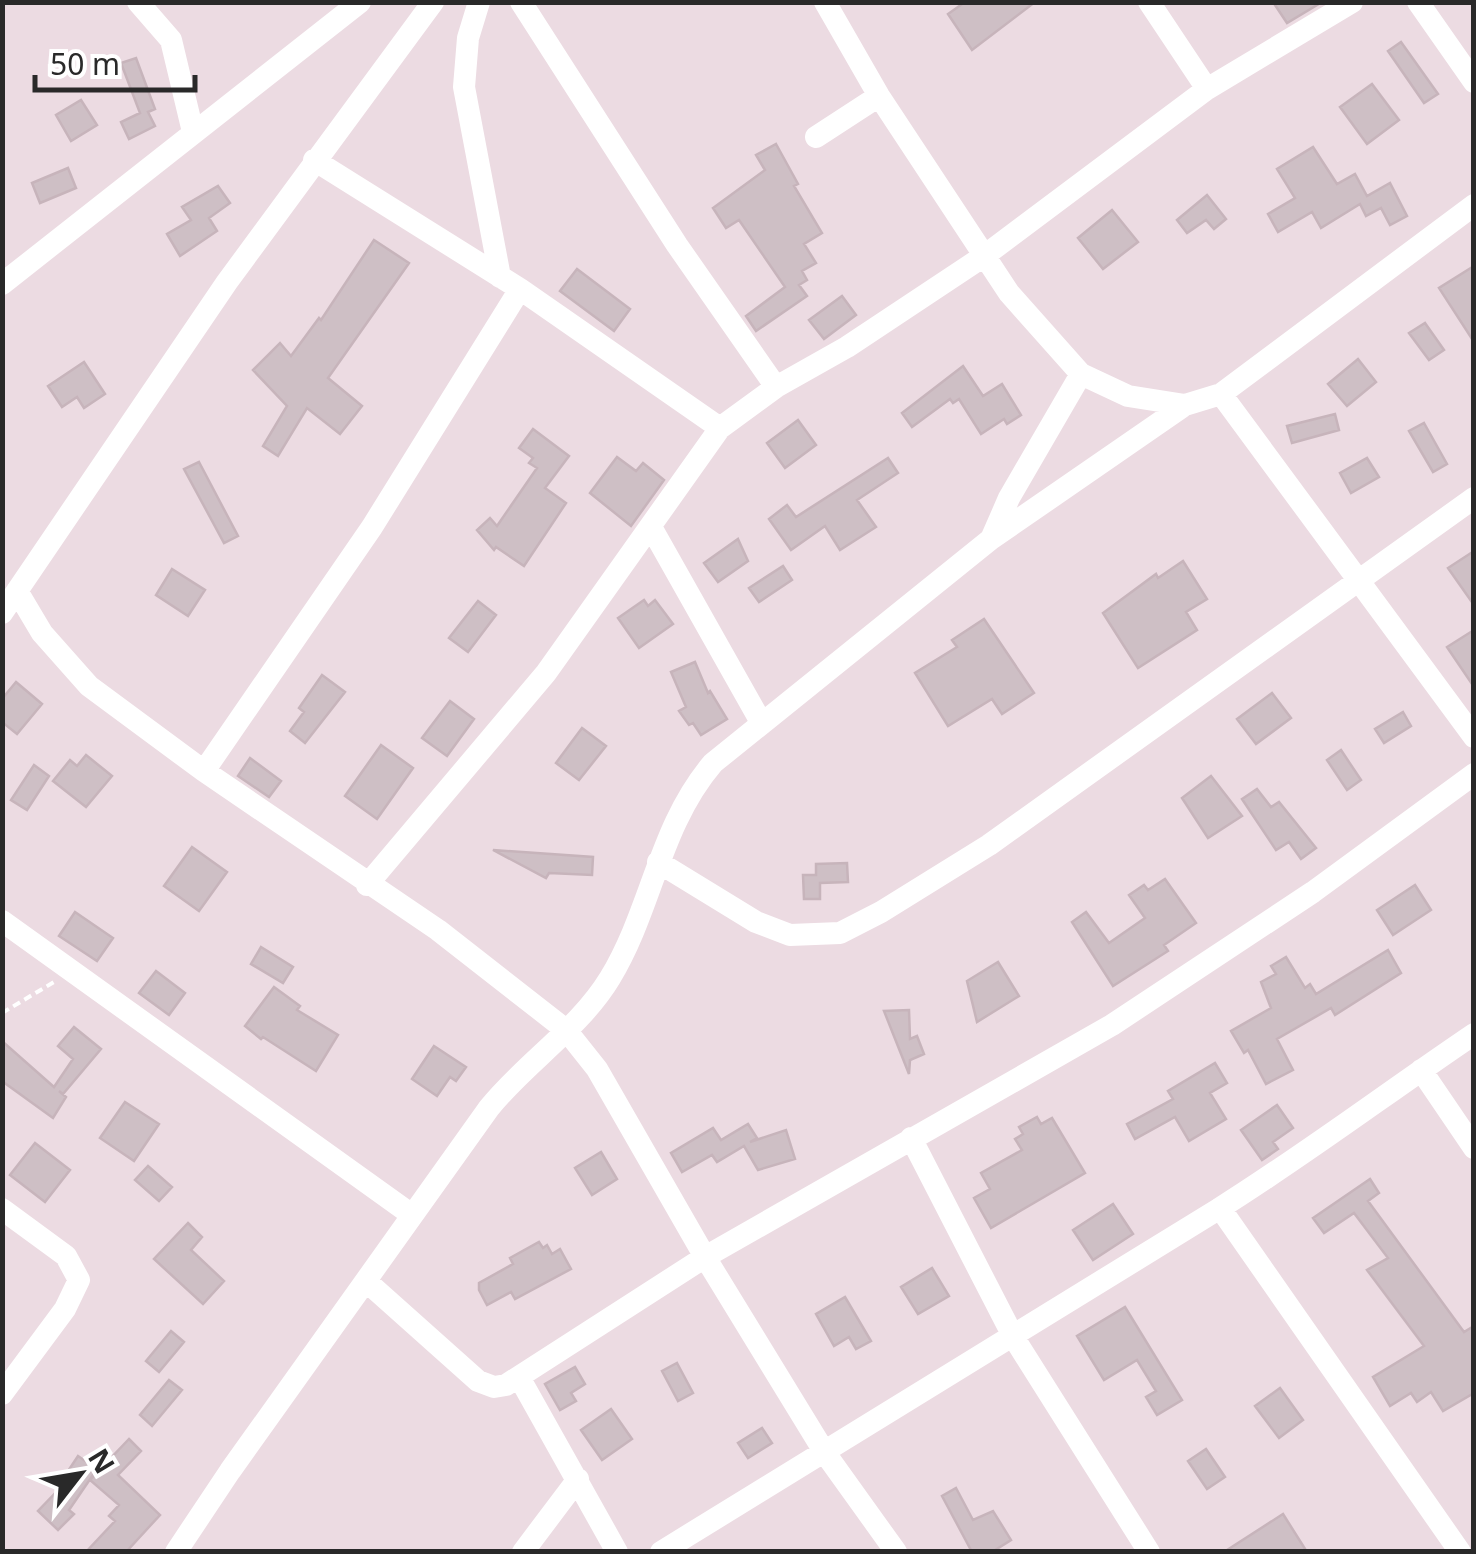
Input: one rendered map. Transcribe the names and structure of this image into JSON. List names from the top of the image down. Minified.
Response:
{"scale_bar":"50 m","north":"top right"}
